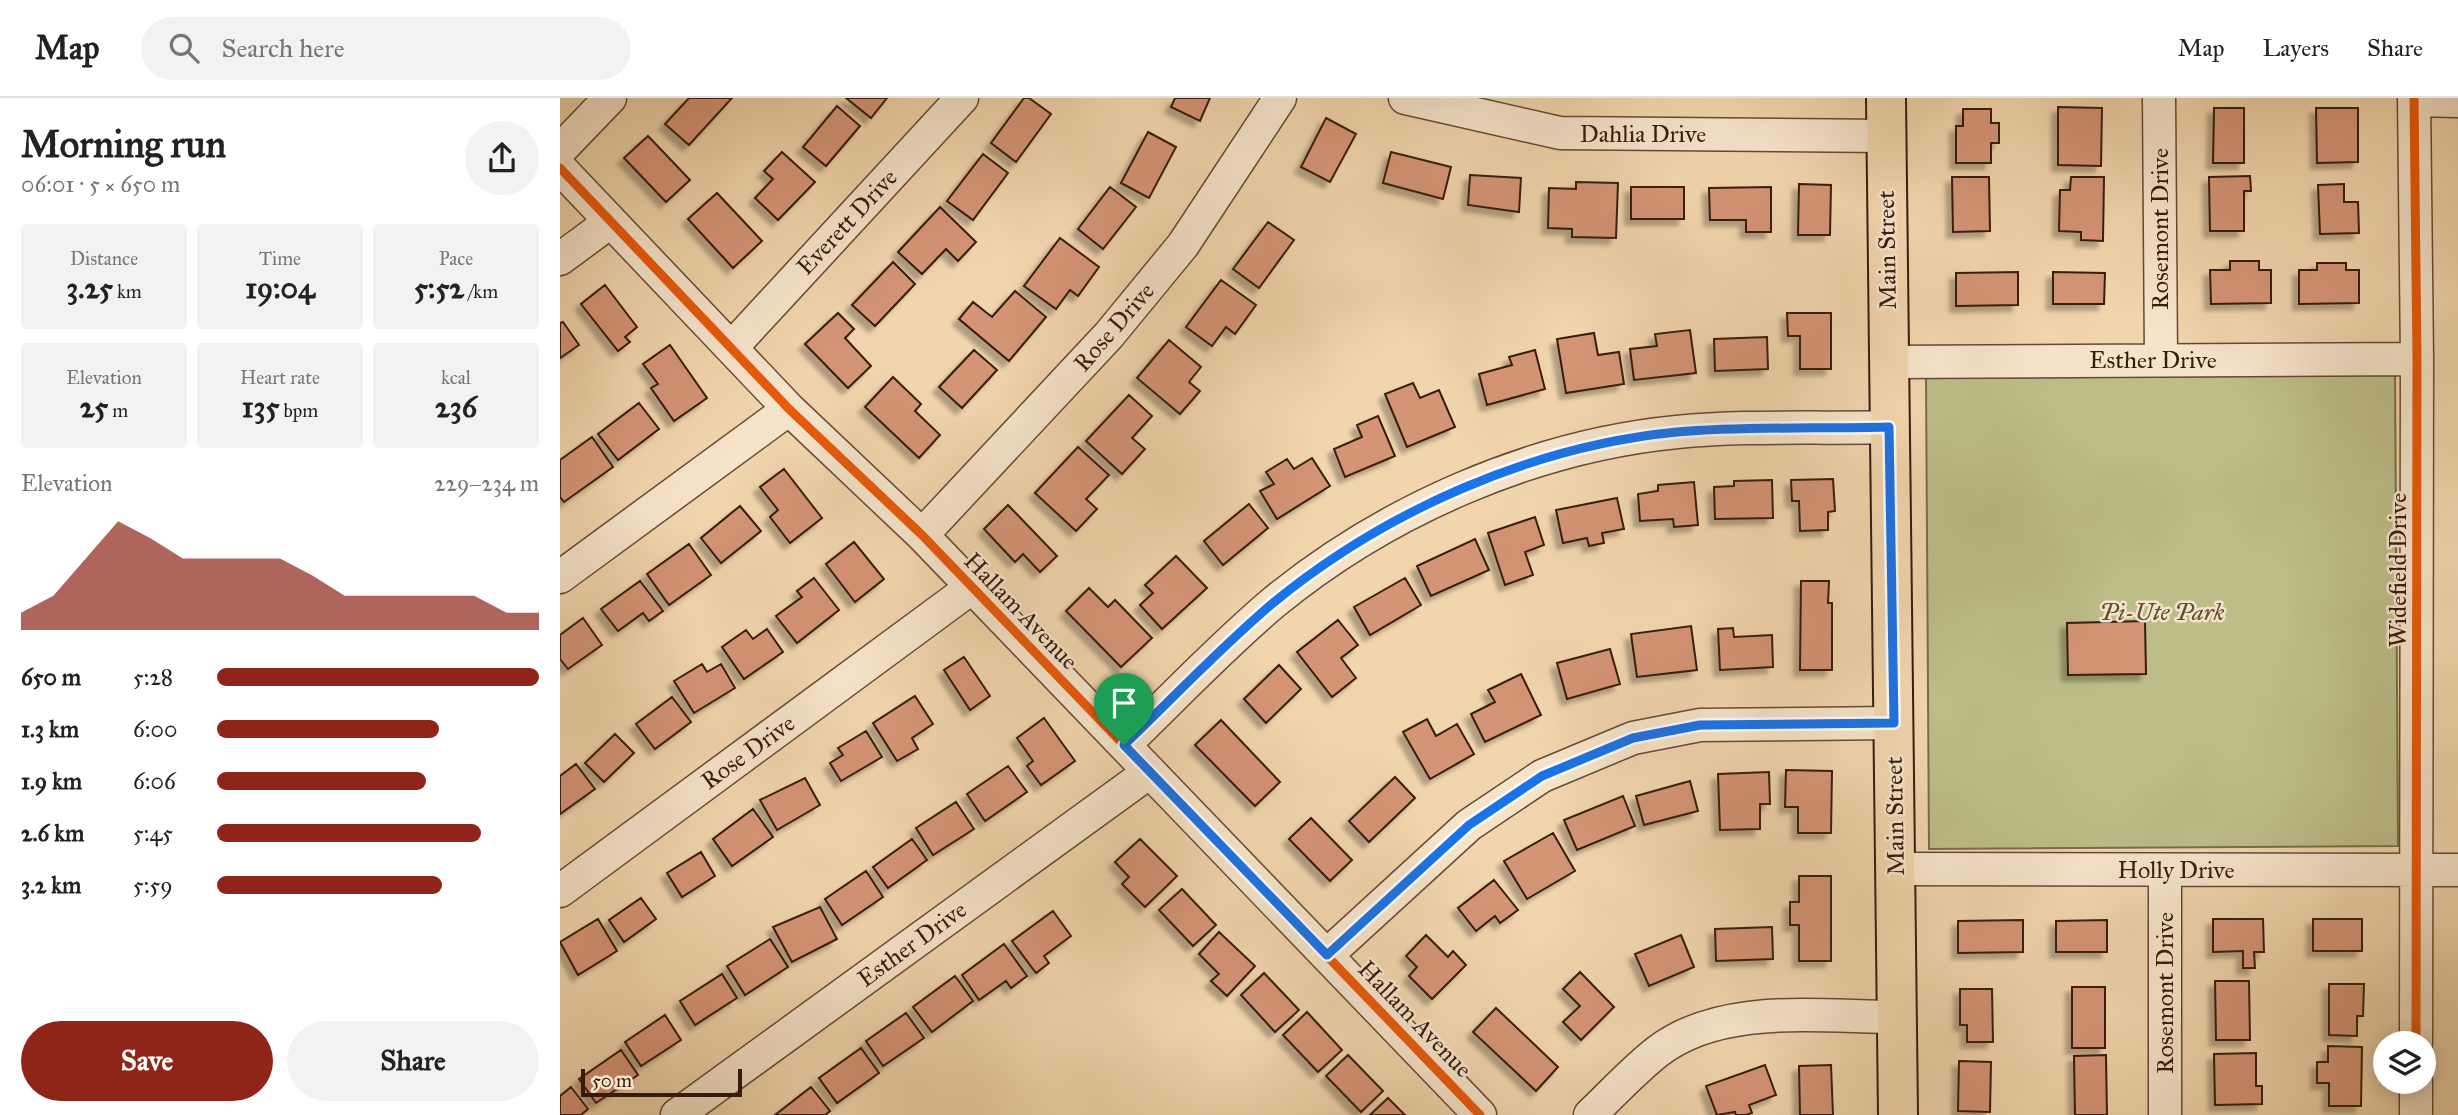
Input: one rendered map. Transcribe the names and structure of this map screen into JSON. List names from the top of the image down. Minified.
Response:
{"streets":{"main road":["Main Street"],"street":["Dahlia Drive","Everett Drive","Rosemont Drive","Rose Drive","Esther Drive","Widefield Drive","Hallam Avenue","Holly Drive"]},"crossings":[["Dahlia Drive","Main Street"],["Everett Drive","Hallam Avenue"],["Rosemont Drive","Esther Drive"],["Rosemont Drive","Holly Drive"],["Main Street","Esther Drive"],["Main Street","Holly Drive"],["Rose Drive","Hallam Avenue"],["Esther Drive","Widefield Drive"],["Esther Drive","Hallam Avenue"],["Widefield Drive","Holly Drive"]],"parks":["Pi-Ute Park"],"scale_bar":"50 m","page":{"header":"Map","search":"Search here","nav":["Map","Layers","Share"],"heading":["Morning run","06:01 · 5 × 650 m"],"stats":[["Distance","3.25 km"],["Time","19:04"],["Pace","5:52 /km"],["Elevation","25 m"],["Heart rate","135 bpm"],["kcal","236"]],"chart":["Elevation","229–234 m"],"list":[{"name":"650 m","note":"5:28"},{"name":"1.3 km","note":"6:00"},{"name":"1.9 km","note":"6:06"},{"name":"2.6 km","note":"5:45"},{"name":"3.2 km","note":"5:59"}],"buttons":["Save","Share"],"scale":"50 m"}}
